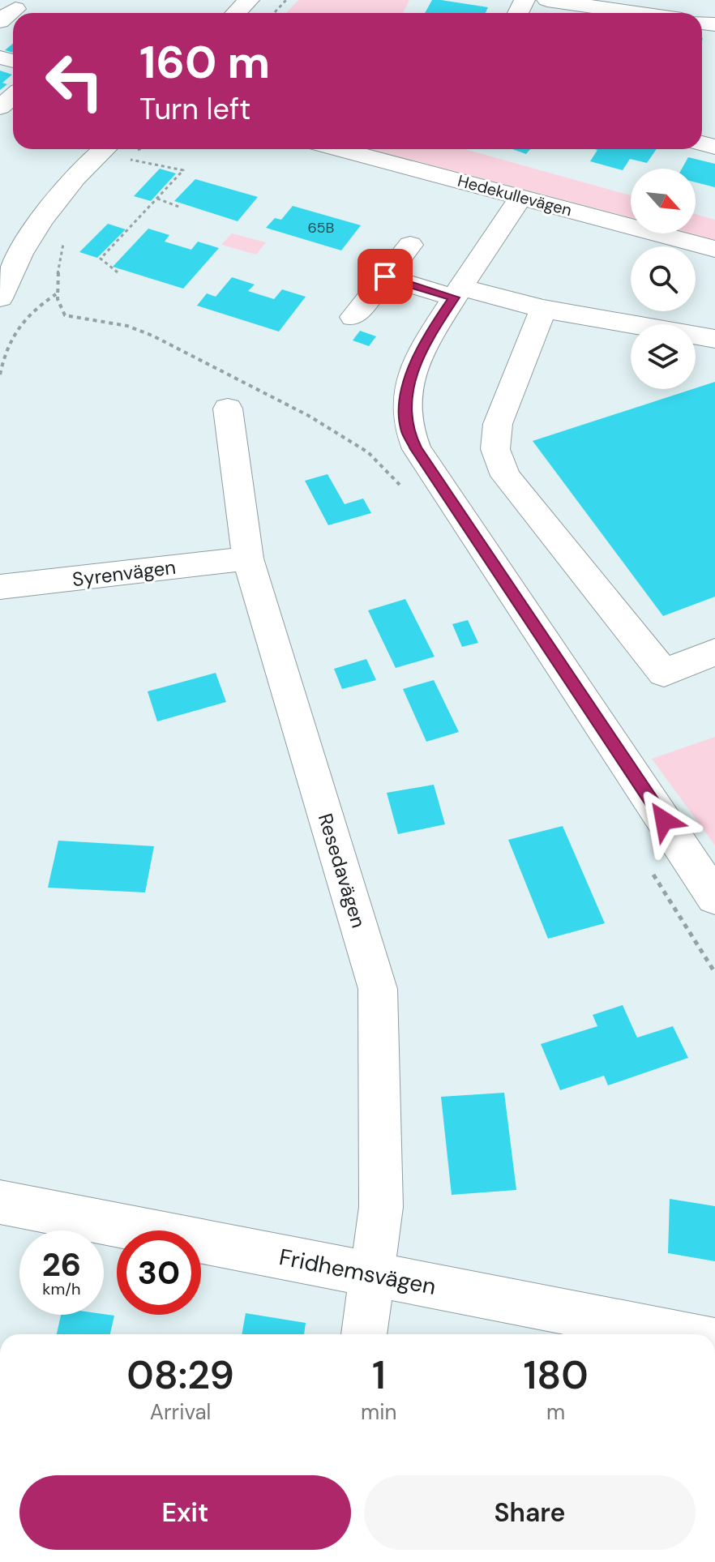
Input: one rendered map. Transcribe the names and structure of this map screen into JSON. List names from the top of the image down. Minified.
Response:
{"streets":{"street":["Hedekullevägen","Syrenvägen","Resedavägen","Fridhemsvägen"]},"crossings":[["Syrenvägen","Resedavägen"],["Resedavägen","Fridhemsvägen"]],"house_numbers":["65B"],"north":"bottom right","page":{"turn":["160 m","Turn left"],"speed":"26 km/h","limit":"30","eta":["08:29","Arrival","1","min","180","m"],"buttons":["Exit","Share"]}}
